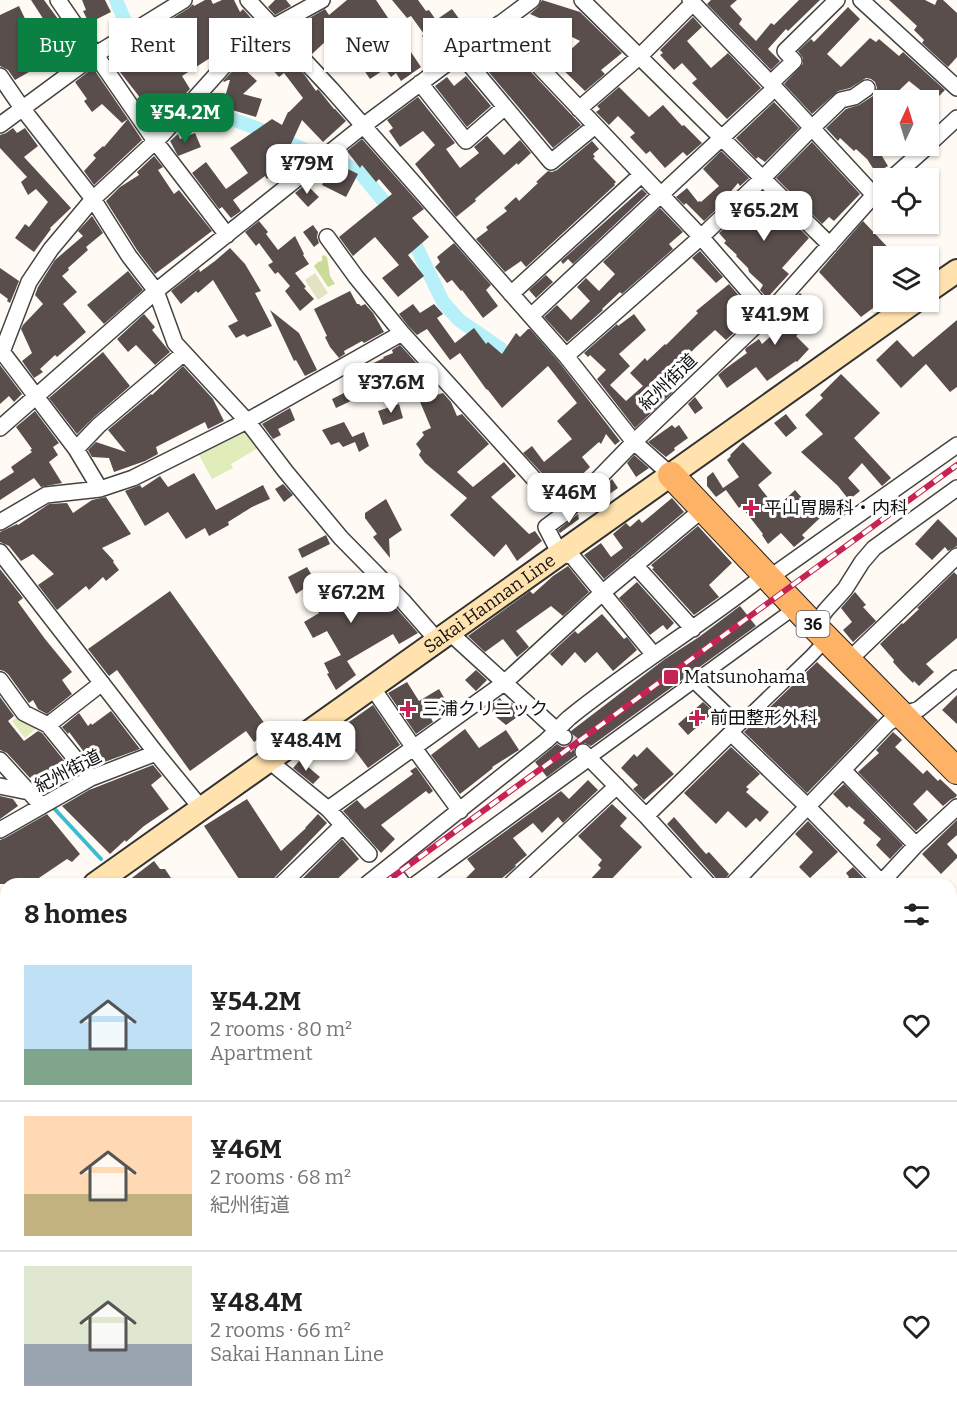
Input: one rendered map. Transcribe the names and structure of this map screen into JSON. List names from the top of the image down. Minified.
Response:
{"streets":{"main road":["Sakai Hannan Line","36"],"street":["紀州街道"]},"crossings":[["紀州街道","Sakai Hannan Line"],["Sakai Hannan Line","36"]],"places":{"health":["平山胃腸科・内科","三浦クリニック","前田整形外科"],"transit":["Matsunohama"]},"north":"top","page":{"chip":["Buy","Rent","Filters","New","Apartment"],"price":["¥54.2M","¥79M","¥65.2M","¥41.9M","¥37.6M","¥46M","¥67.2M","¥48.4M"],"heading":"8 homes","list":[{"name":"¥54.2M","note":"2 rooms · 80 m² · Apartment"},{"name":"¥46M","note":"2 rooms · 68 m² · 紀州街道"},{"name":"¥48.4M","note":"2 rooms · 66 m² · Sakai Hannan Line"}]}}
